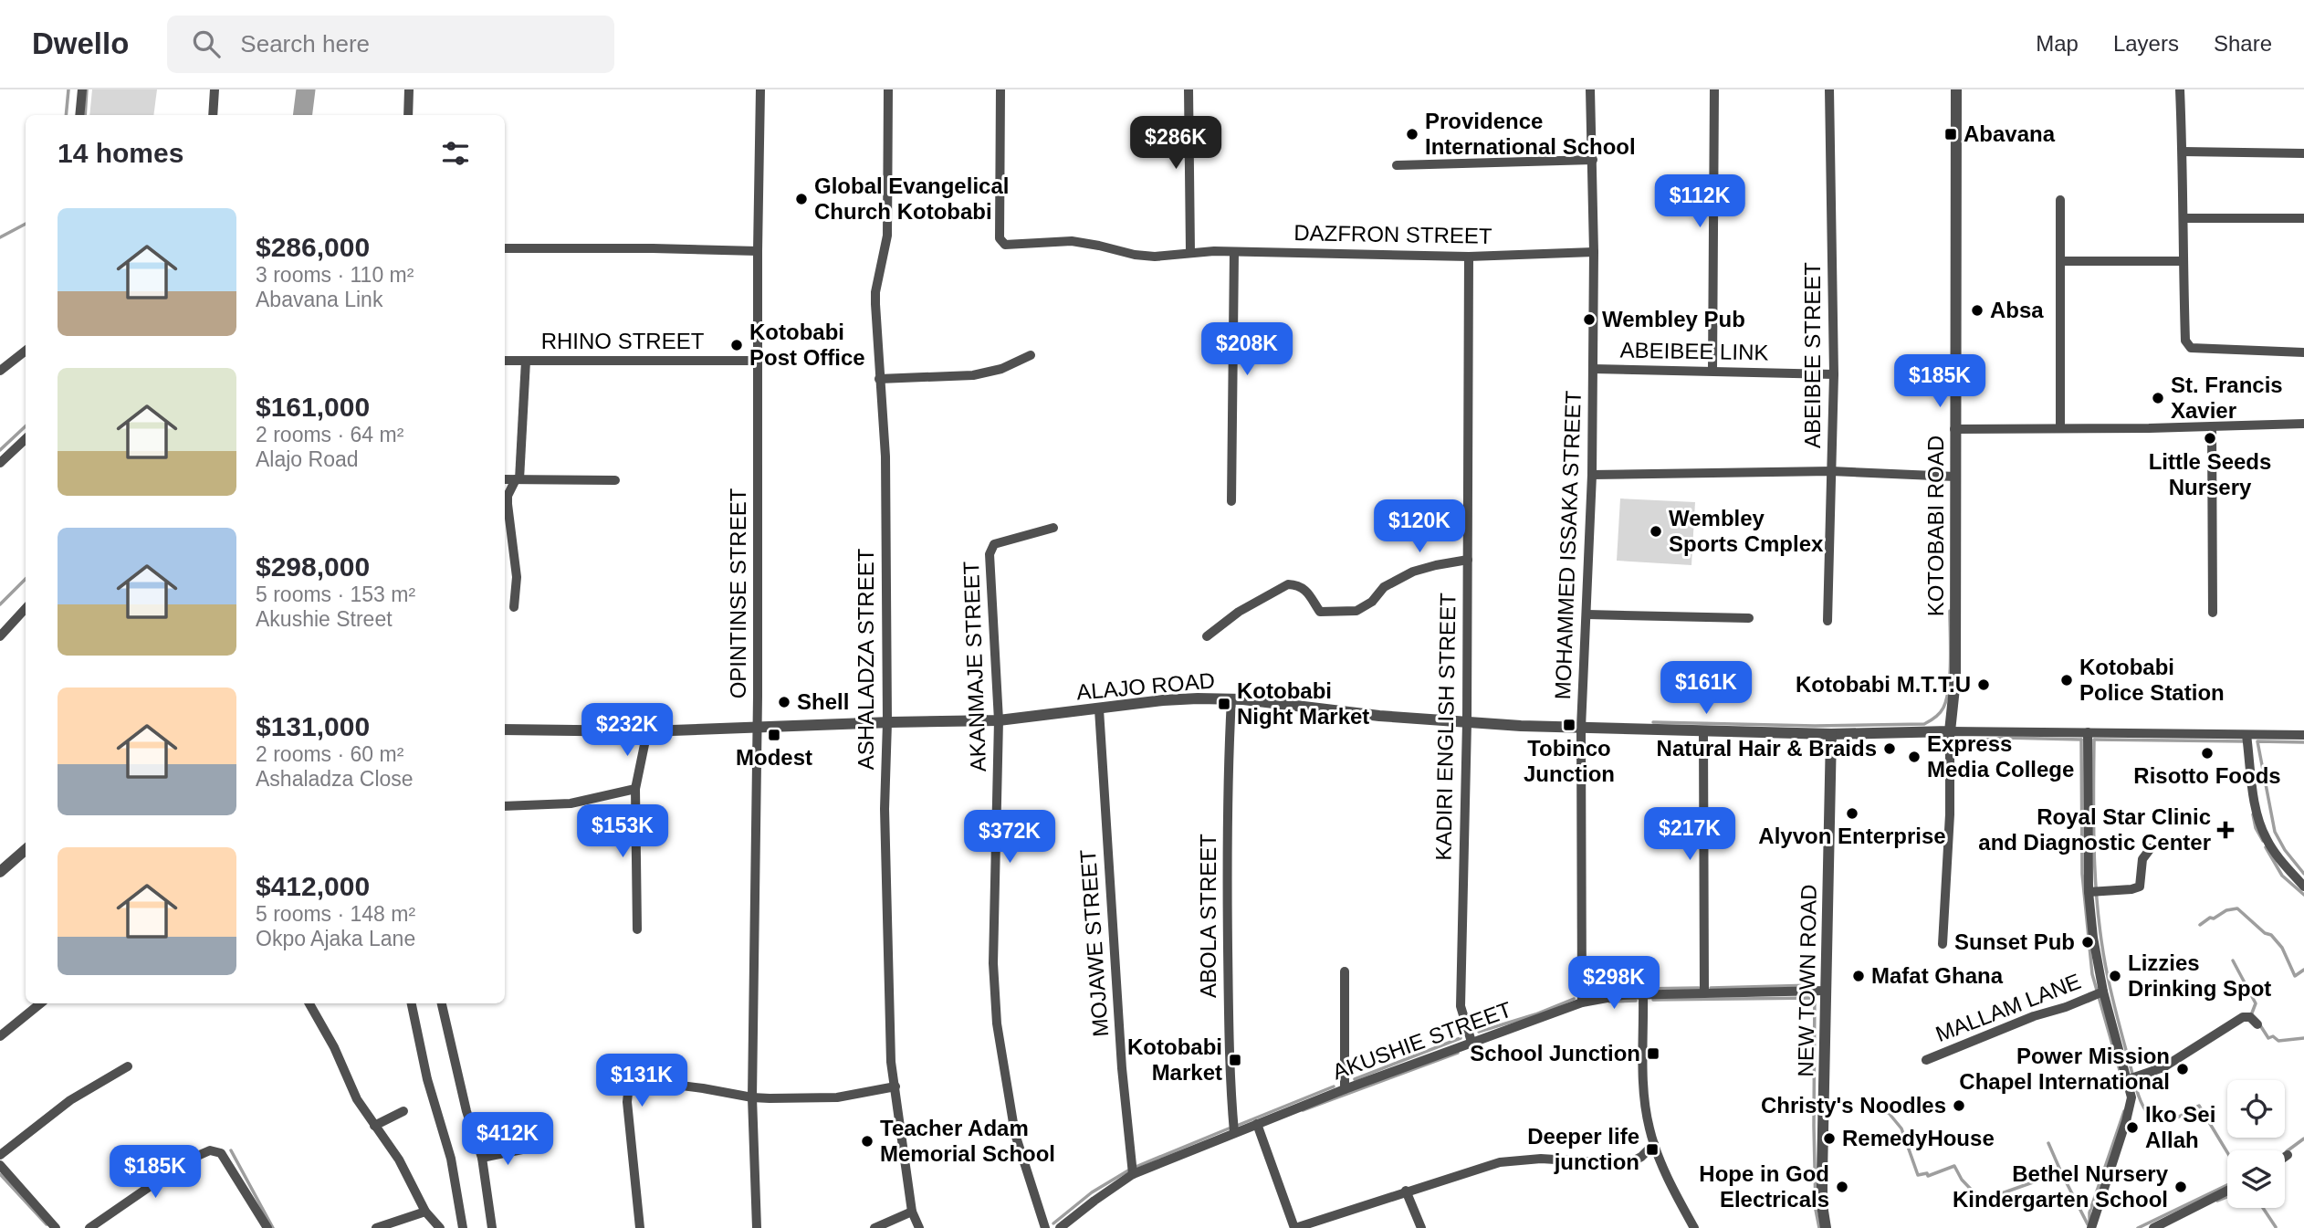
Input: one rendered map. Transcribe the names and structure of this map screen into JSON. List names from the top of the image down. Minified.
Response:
{"streets":{"street":["DAZFRON STREET","RHINO STREET","ABEIBEE LINK","ABEIBEE STREET","KOTOBABI ROAD","MOHAMMED ISSAKA STREET","OPINTINSE STREET","ASHALADZA STREET","AKANMAJE STREET","ALAJO ROAD","KADIRI ENGLISH STREET","ABOLA STREET","MOJAWE STREET","NEW TOWN ROAD","MALLAM LANE","AKUSHIE STREET"]},"crossings":[["DAZFRON STREET","MOHAMMED ISSAKA STREET"],["DAZFRON STREET","KADIRI ENGLISH STREET"],["RHINO STREET","OPINTINSE STREET"],["ABEIBEE LINK","ABEIBEE STREET"],["ABEIBEE LINK","MOHAMMED ISSAKA STREET"],["KOTOBABI ROAD","ALAJO ROAD"],["MOHAMMED ISSAKA STREET","ALAJO ROAD"],["MOHAMMED ISSAKA STREET","AKUSHIE STREET"],["OPINTINSE STREET","ALAJO ROAD"],["ASHALADZA STREET","ALAJO ROAD"],["AKANMAJE STREET","ALAJO ROAD"],["ALAJO ROAD","KADIRI ENGLISH STREET"],["ALAJO ROAD","ABOLA STREET"],["ALAJO ROAD","MOJAWE STREET"],["ALAJO ROAD","NEW TOWN ROAD"],["KADIRI ENGLISH STREET","AKUSHIE STREET"],["ABOLA STREET","AKUSHIE STREET"],["MOJAWE STREET","AKUSHIE STREET"],["NEW TOWN ROAD","AKUSHIE STREET"]],"places":{"other":["Providence International School","Global Evangelical Church Kotobabi","Absa","Wembley Pub","Kotobabi Post Office","St. Francis Xavier","Little Seeds Nursery","Wembley Sports Cmplex","Kotobabi Police Station","Kotobabi M.T.T.U","Shell","Natural Hair & Braids","Risotto Foods","Express Media College","Alyvon Enterprise","Sunset Pub","Mafat Ghana","Lizzies Drinking Spot","Power Mission Chapel International","Christy's Noodles","Iko Sei Allah","RemedyHouse","Teacher Adam Memorial School","Hope in God Electricals","Bethel Nursery Kindergarten School"],"transit":["Abavana","Kotobabi Night Market","Tobinco Junction","Modest","School Junction","Kotobabi Market","Deeper life junction"],"health":["Royal Star Clinic and Diagnostic Center"]},"page":{"header":"Dwello","search":"Search here","nav":["Map","Layers","Share"],"heading":"14 homes","price":["$286K","$112K","$208K","$185K","$120K","$161K","$232K","$153K","$217K","$372K","$298K","$131K","$412K","$185K"],"list":[{"name":"$286,000","note":"3 rooms · 110 m² · Abavana Link"},{"name":"$161,000","note":"2 rooms · 64 m² · Alajo Road"},{"name":"$298,000","note":"5 rooms · 153 m² · Akushie Street"},{"name":"$131,000","note":"2 rooms · 60 m² · Ashaladza Close"},{"name":"$412,000","note":"5 rooms · 148 m² · Okpo Ajaka Lane"}]}}
